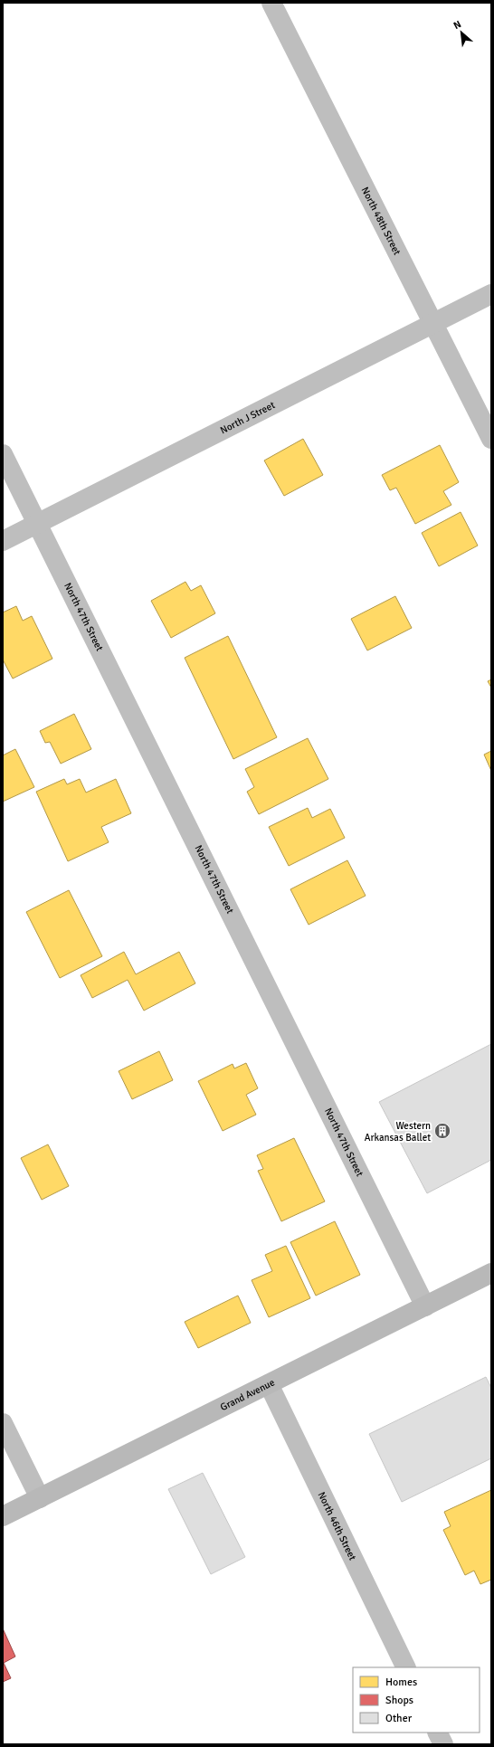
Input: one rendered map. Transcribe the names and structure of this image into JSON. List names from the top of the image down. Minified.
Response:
{"streets":{"main road":["Grand Avenue"],"street":["North 48th Street","North J Street","North 47th Street","North 46th Street"]},"crossings":[["North 48th Street","North J Street"],["North J Street","North 47th Street"],["North 47th Street","Grand Avenue"],["Grand Avenue","North 46th Street"]],"places":{"building":["Western Arkansas Ballet"]},"legend":["Homes","Shops","Other"],"north":"top left"}
